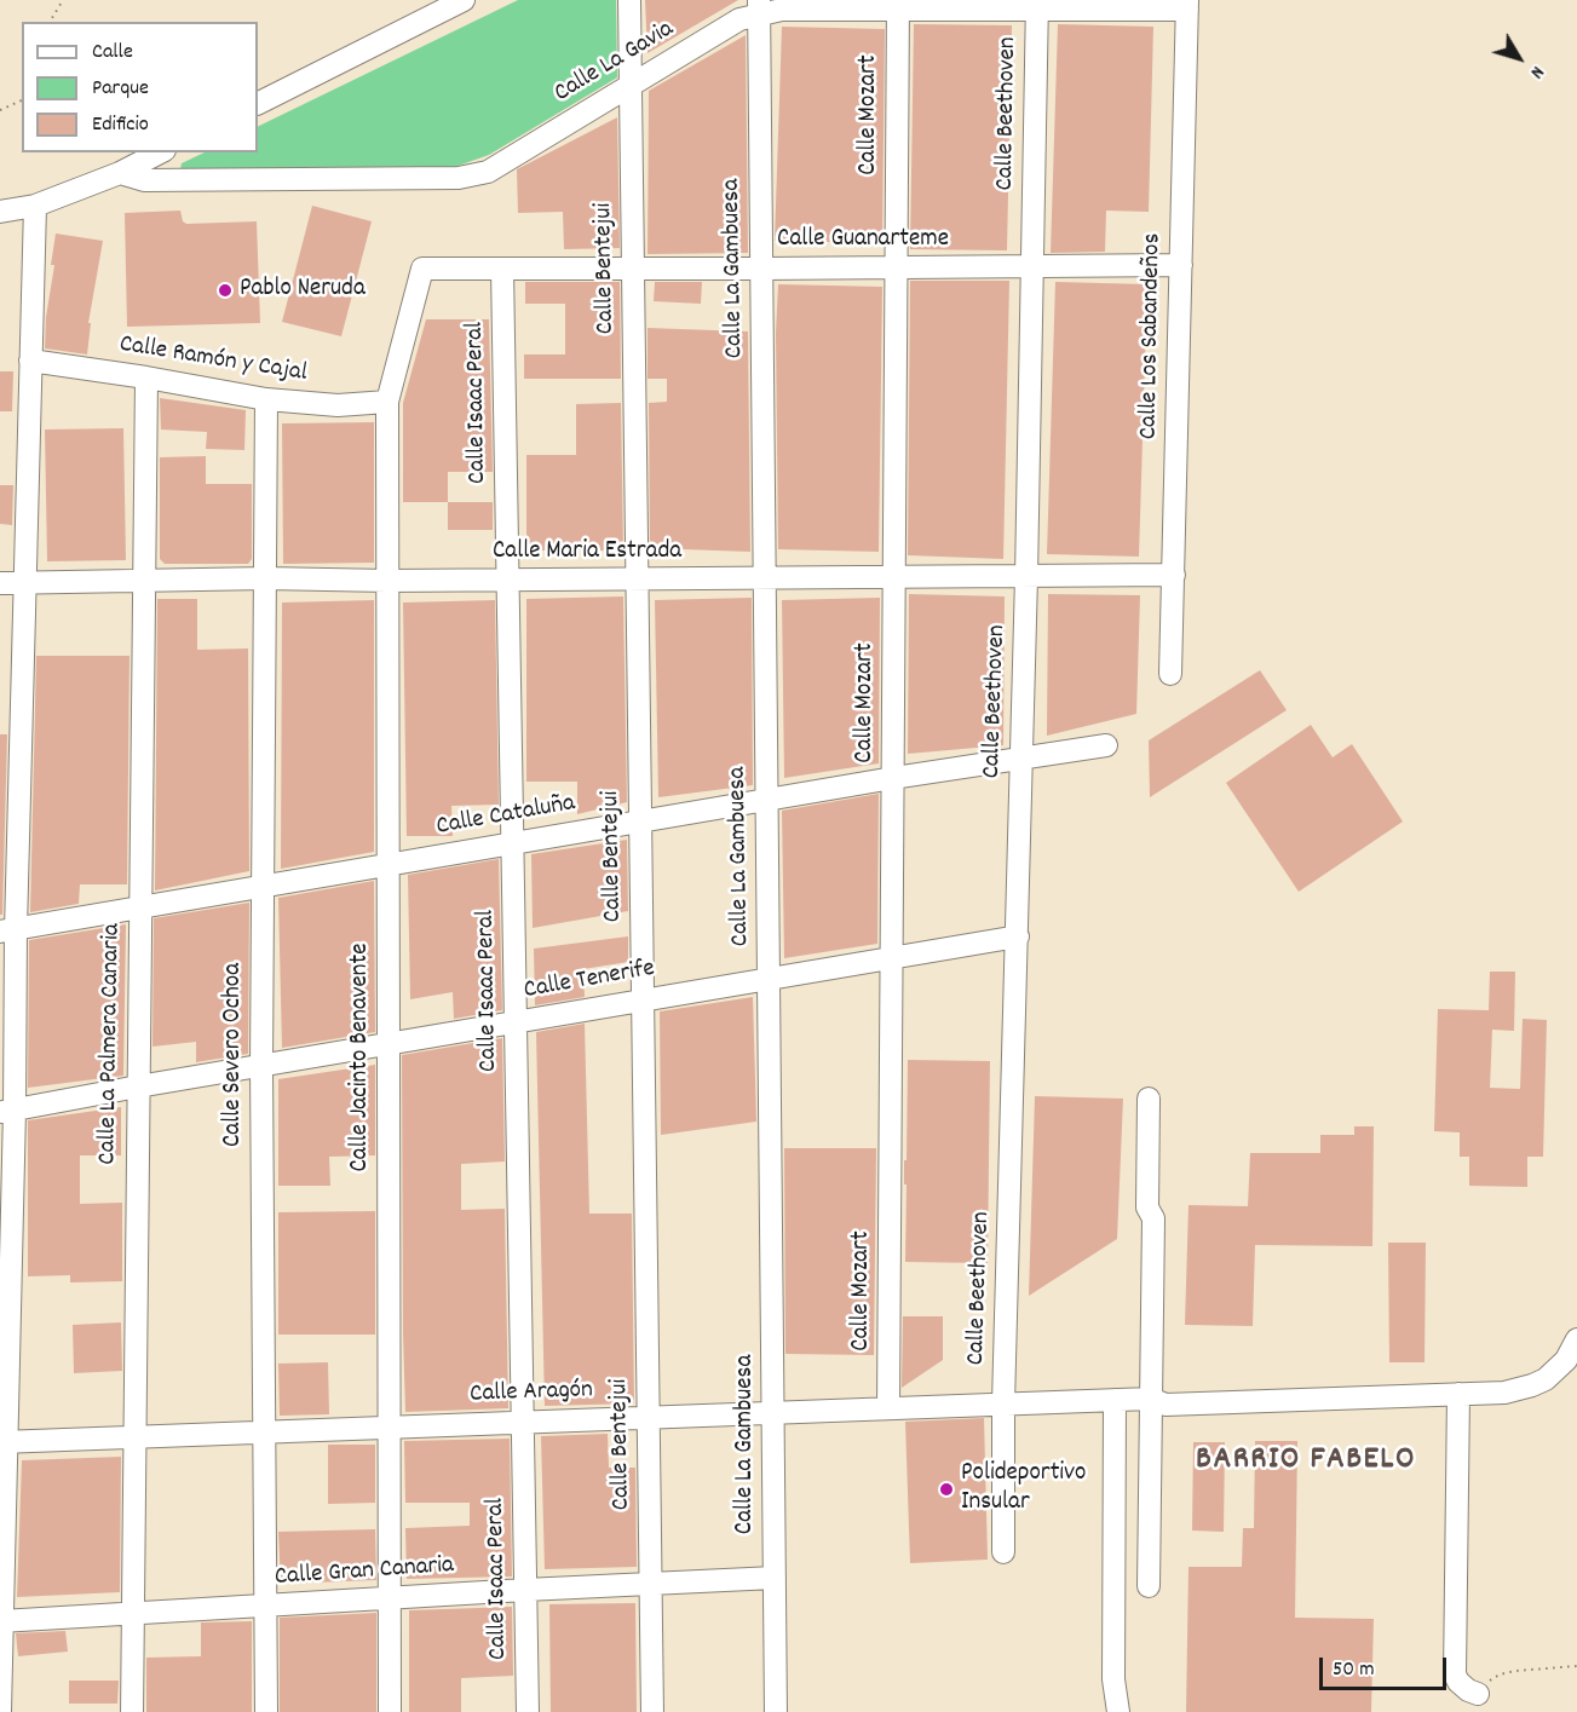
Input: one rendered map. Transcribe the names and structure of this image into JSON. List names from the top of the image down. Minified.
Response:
{"streets":{"street":["Calle La Gavia","Calle Beethoven","Calle Mozart","Calle Guanarteme","Calle Bentejui","Calle La Gambuesa","Calle Los Sabandeños","Calle Ramón y Cajal","Calle Isaac Peral","Calle Maria Estrada","Calle Cataluña","Calle Tenerife","Calle La Palmera Canaria","Calle Severo Ochoa","Calle Jacinto Benavente","Calle Aragón","Calle Gran Canaria"]},"crossings":[["Calle La Gavia","Calle Beethoven"],["Calle La Gavia","Calle Mozart"],["Calle La Gavia","Calle Bentejui"],["Calle La Gavia","Calle La Gambuesa"],["Calle La Gavia","Calle Los Sabandeños"],["Calle Beethoven","Calle Guanarteme"],["Calle Beethoven","Calle Maria Estrada"],["Calle Beethoven","Calle Cataluña"],["Calle Beethoven","Calle Tenerife"],["Calle Beethoven","Calle Aragón"],["Calle Mozart","Calle Guanarteme"],["Calle Mozart","Calle Maria Estrada"],["Calle Mozart","Calle Cataluña"],["Calle Mozart","Calle Tenerife"],["Calle Mozart","Calle Aragón"],["Calle Guanarteme","Calle Bentejui"],["Calle Guanarteme","Calle La Gambuesa"],["Calle Guanarteme","Calle Los Sabandeños"],["Calle Guanarteme","Calle Ramón y Cajal"],["Calle Guanarteme","Calle Isaac Peral"],["Calle Guanarteme","Calle Jacinto Benavente"],["Calle Bentejui","Calle Maria Estrada"],["Calle Bentejui","Calle Cataluña"],["Calle Bentejui","Calle Tenerife"],["Calle Bentejui","Calle Aragón"],["Calle Bentejui","Calle Gran Canaria"],["Calle La Gambuesa","Calle Maria Estrada"],["Calle La Gambuesa","Calle Cataluña"],["Calle La Gambuesa","Calle Tenerife"],["Calle La Gambuesa","Calle Aragón"],["Calle La Gambuesa","Calle Gran Canaria"],["Calle Los Sabandeños","Calle Maria Estrada"],["Calle Ramón y Cajal","Calle La Palmera Canaria"],["Calle Ramón y Cajal","Calle Severo Ochoa"],["Calle Ramón y Cajal","Calle Jacinto Benavente"],["Calle Isaac Peral","Calle Maria Estrada"],["Calle Isaac Peral","Calle Cataluña"],["Calle Isaac Peral","Calle Tenerife"],["Calle Isaac Peral","Calle Aragón"],["Calle Isaac Peral","Calle Gran Canaria"],["Calle Maria Estrada","Calle La Palmera Canaria"],["Calle Maria Estrada","Calle Severo Ochoa"],["Calle Maria Estrada","Calle Jacinto Benavente"],["Calle Cataluña","Calle La Palmera Canaria"],["Calle Cataluña","Calle Severo Ochoa"],["Calle Cataluña","Calle Jacinto Benavente"],["Calle Tenerife","Calle La Palmera Canaria"],["Calle Tenerife","Calle Severo Ochoa"],["Calle Tenerife","Calle Jacinto Benavente"],["Calle La Palmera Canaria","Calle Aragón"],["Calle La Palmera Canaria","Calle Gran Canaria"],["Calle Severo Ochoa","Calle Aragón"],["Calle Severo Ochoa","Calle Gran Canaria"],["Calle Jacinto Benavente","Calle Aragón"],["Calle Jacinto Benavente","Calle Gran Canaria"]],"districts":["BARRIO FABELO"],"places":["Pablo Neruda","Polideportivo Insular"],"legend":["Calle","Parque","Edificio"],"scale_bar":"50 m","north":"bottom right"}
